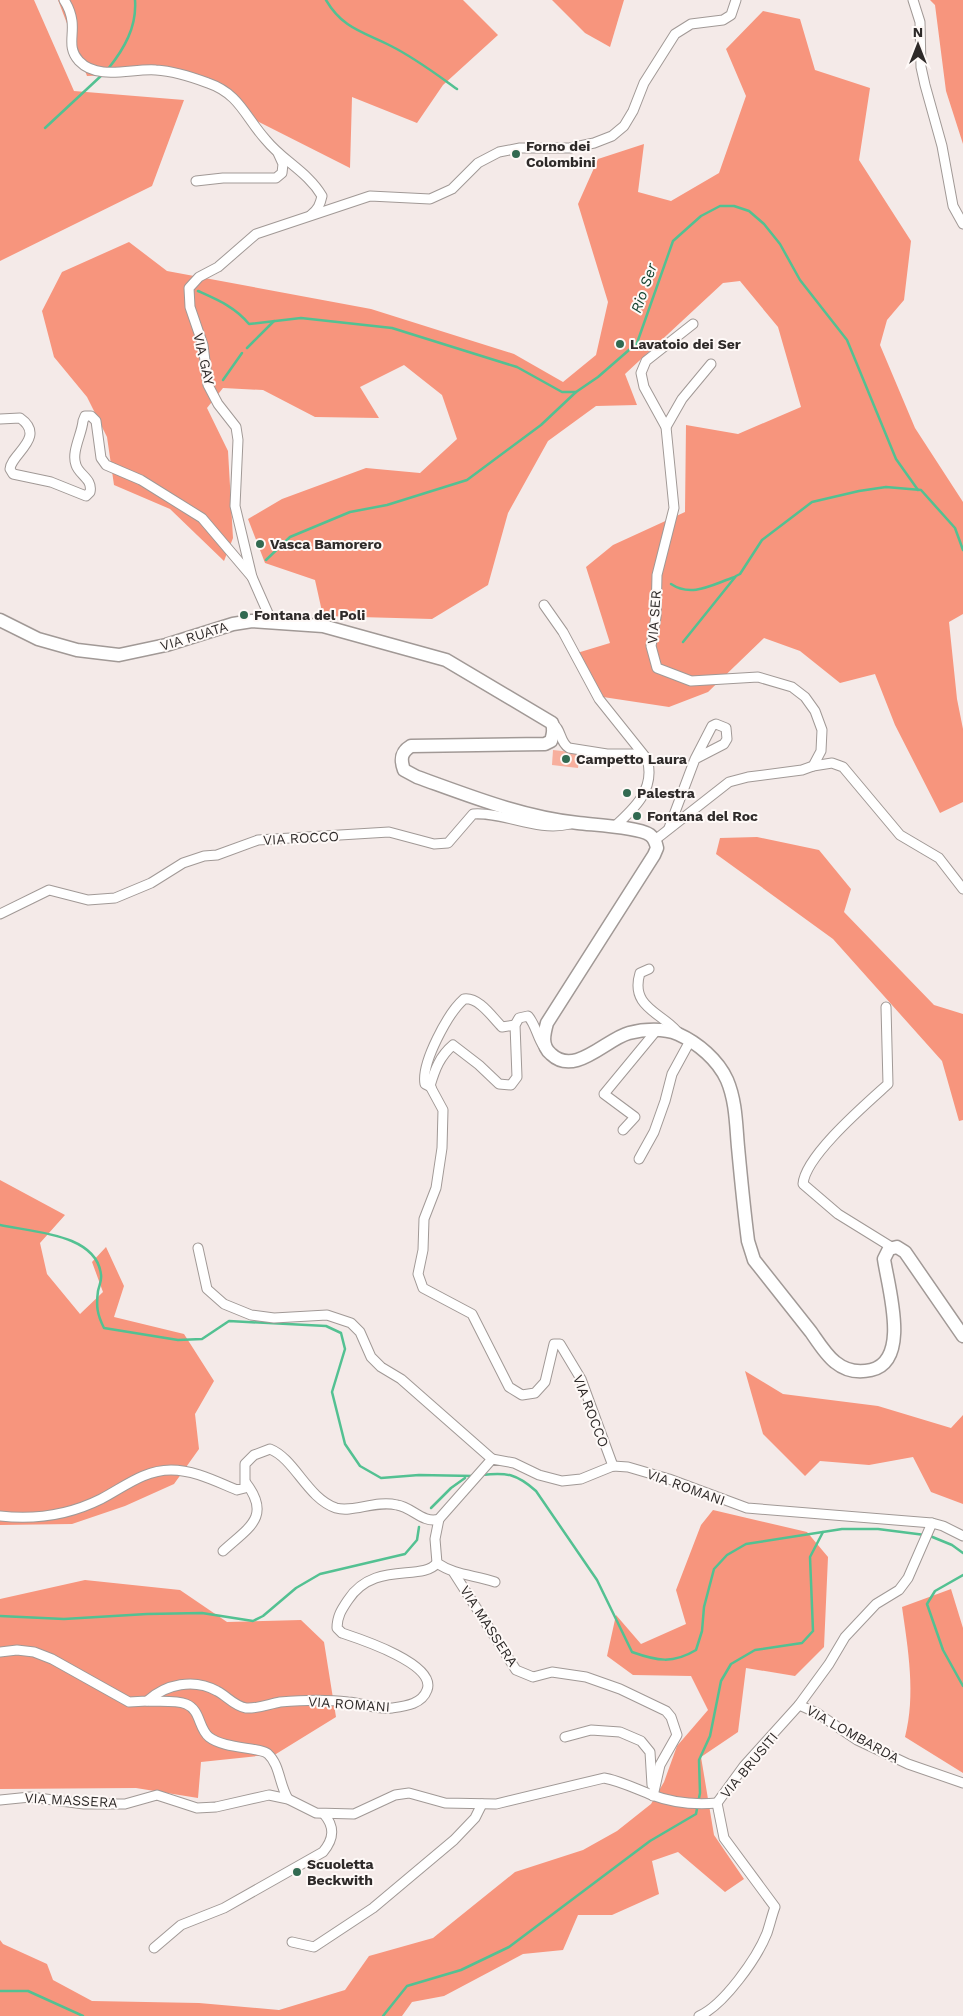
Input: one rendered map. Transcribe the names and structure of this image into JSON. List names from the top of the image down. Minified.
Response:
{"streets":{"street":["VIA GAY","VIA SER","VIA RUATA","VIA ROCCO","VIA ROMANI","VIA MASSERA","VIA LOMBARDA","VIA BRUSITI"]},"crossings":[["VIA GAY","VIA RUATA"],["VIA RUATA","VIA ROCCO"],["VIA ROCCO","VIA ROMANI"],["VIA ROMANI","VIA BRUSITI"],["VIA MASSERA","VIA BRUSITI"],["VIA LOMBARDA","VIA BRUSITI"]],"water":["Rio Ser"],"places":["Forno dei Colombini","Lavatoio dei Ser","Vasca Bamorero","Fontana del Poli","Campetto Laura","Palestra","Fontana del Roc","Scuoletta Beckwith"],"north":"top"}
